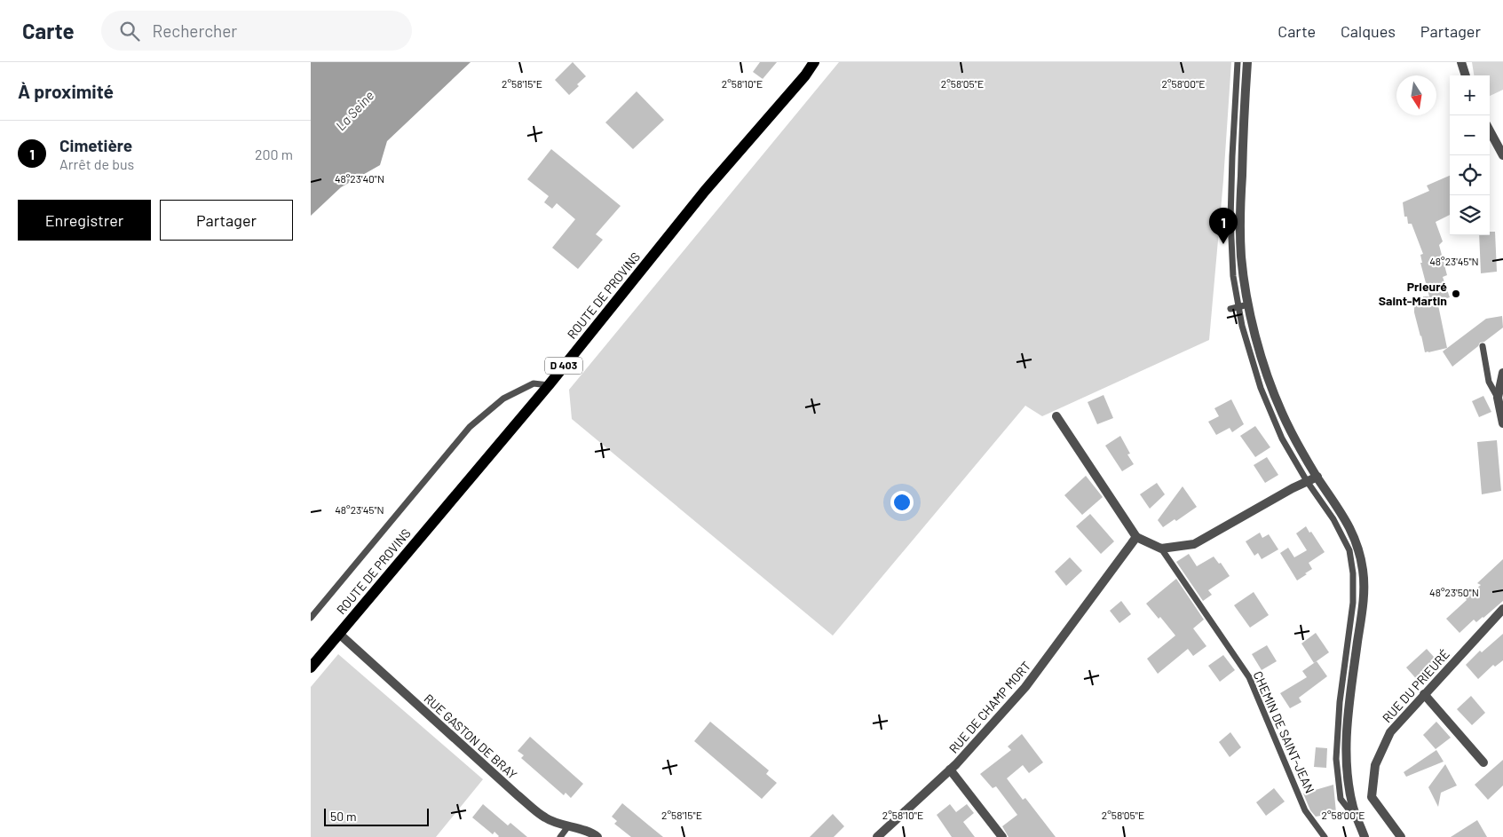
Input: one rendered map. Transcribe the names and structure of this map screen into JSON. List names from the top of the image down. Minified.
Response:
{"streets":{"main road":["ROUTE DE PROVINS","D 403"],"street":["RUE DU PRIEURÉ","RUE DE CHAMP MORT","RUE GASTON DE BRAY"],"lane":["CHEMIN DE SAINT-JEAN"]},"crossings":[["ROUTE DE PROVINS","RUE GASTON DE BRAY"]],"water":["La Seine"],"places":["Prieuré Saint-Martin"],"scale_bar":"50 m","north":"bottom","page":{"header":"Carte","search":"Rechercher","nav":["Carte","Calques","Partager"],"heading":"À proximité","map_buttons":["+","−"],"list":[{"mark":"1","name":"Cimetière","note":"Arrêt de bus","value":"200 m"}],"buttons":["Enregistrer","Partager"],"pins":"1","scale":"50 m"},"coordinates":["2°58'15\"E","2°58'10\"E","2°58'05\"E","2°58'00\"E","48°23'40\"N","48°23'45\"N","48°23'50\"N"]}
